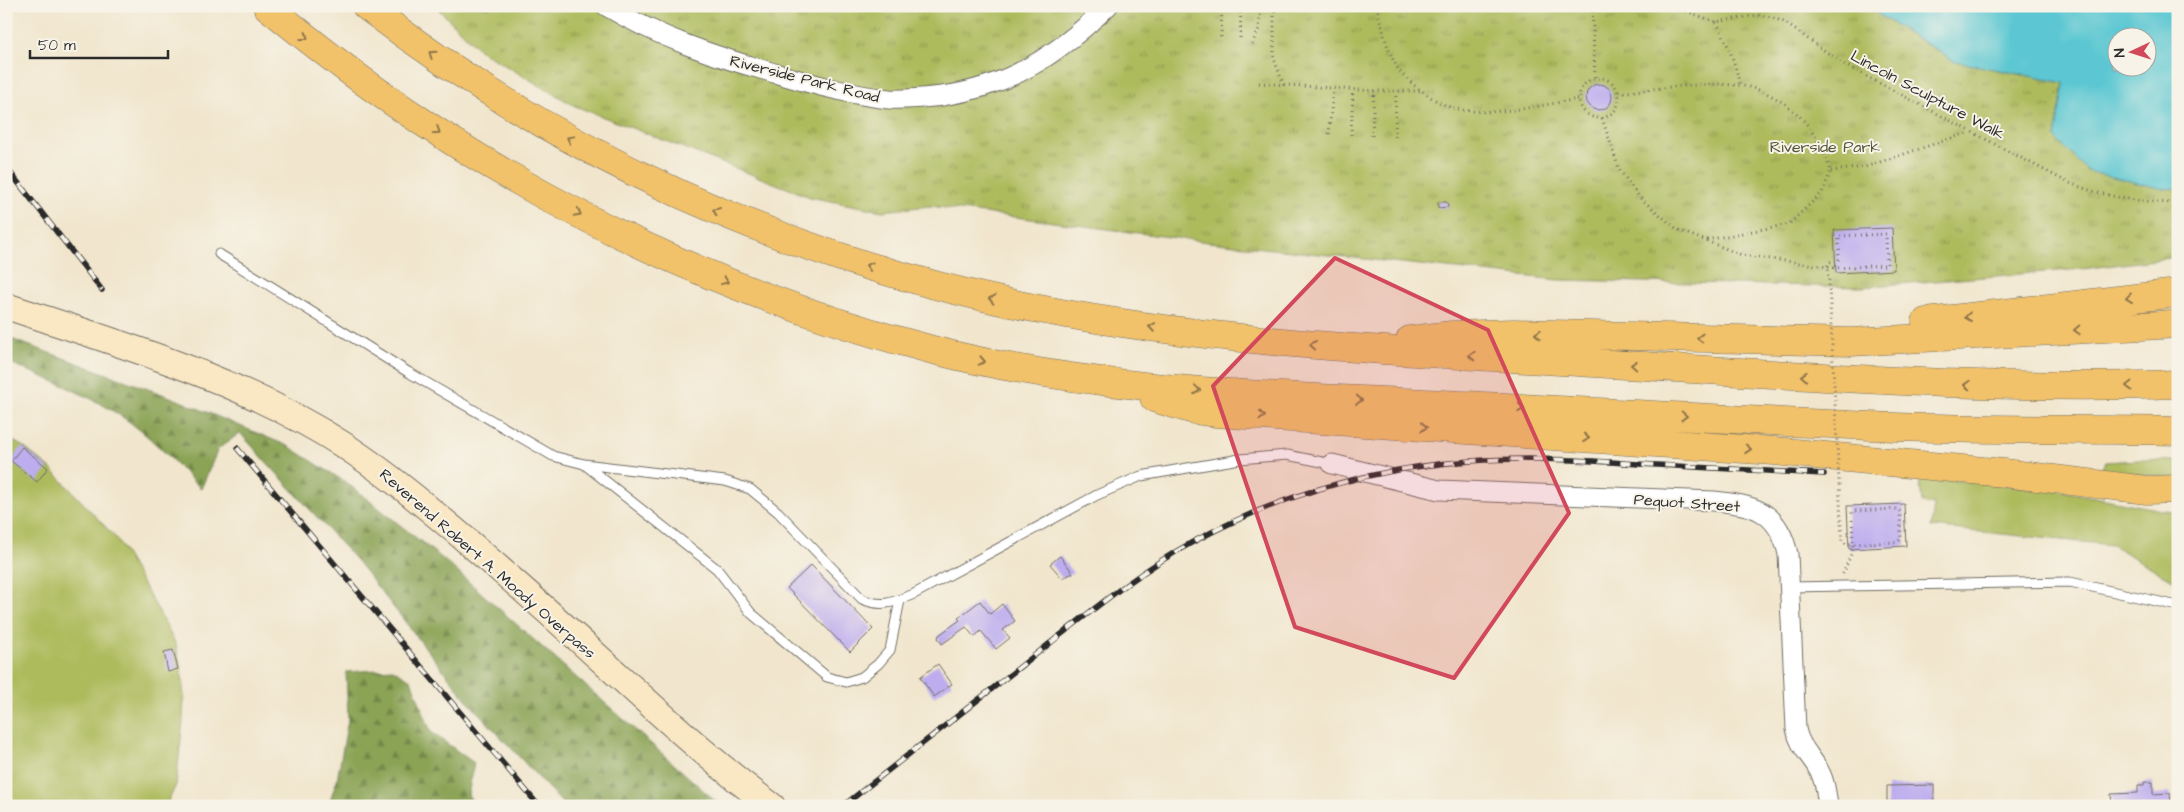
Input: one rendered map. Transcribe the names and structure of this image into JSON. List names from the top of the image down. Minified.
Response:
{"streets":{"main road":["Reverend Robert A. Moody Overpass"],"street":["Riverside Park Road","Pequot Street"],"path":["Lincoln Sculpture Walk"]},"parks":["Riverside Park"],"scale_bar":"50 m","north":"left"}
